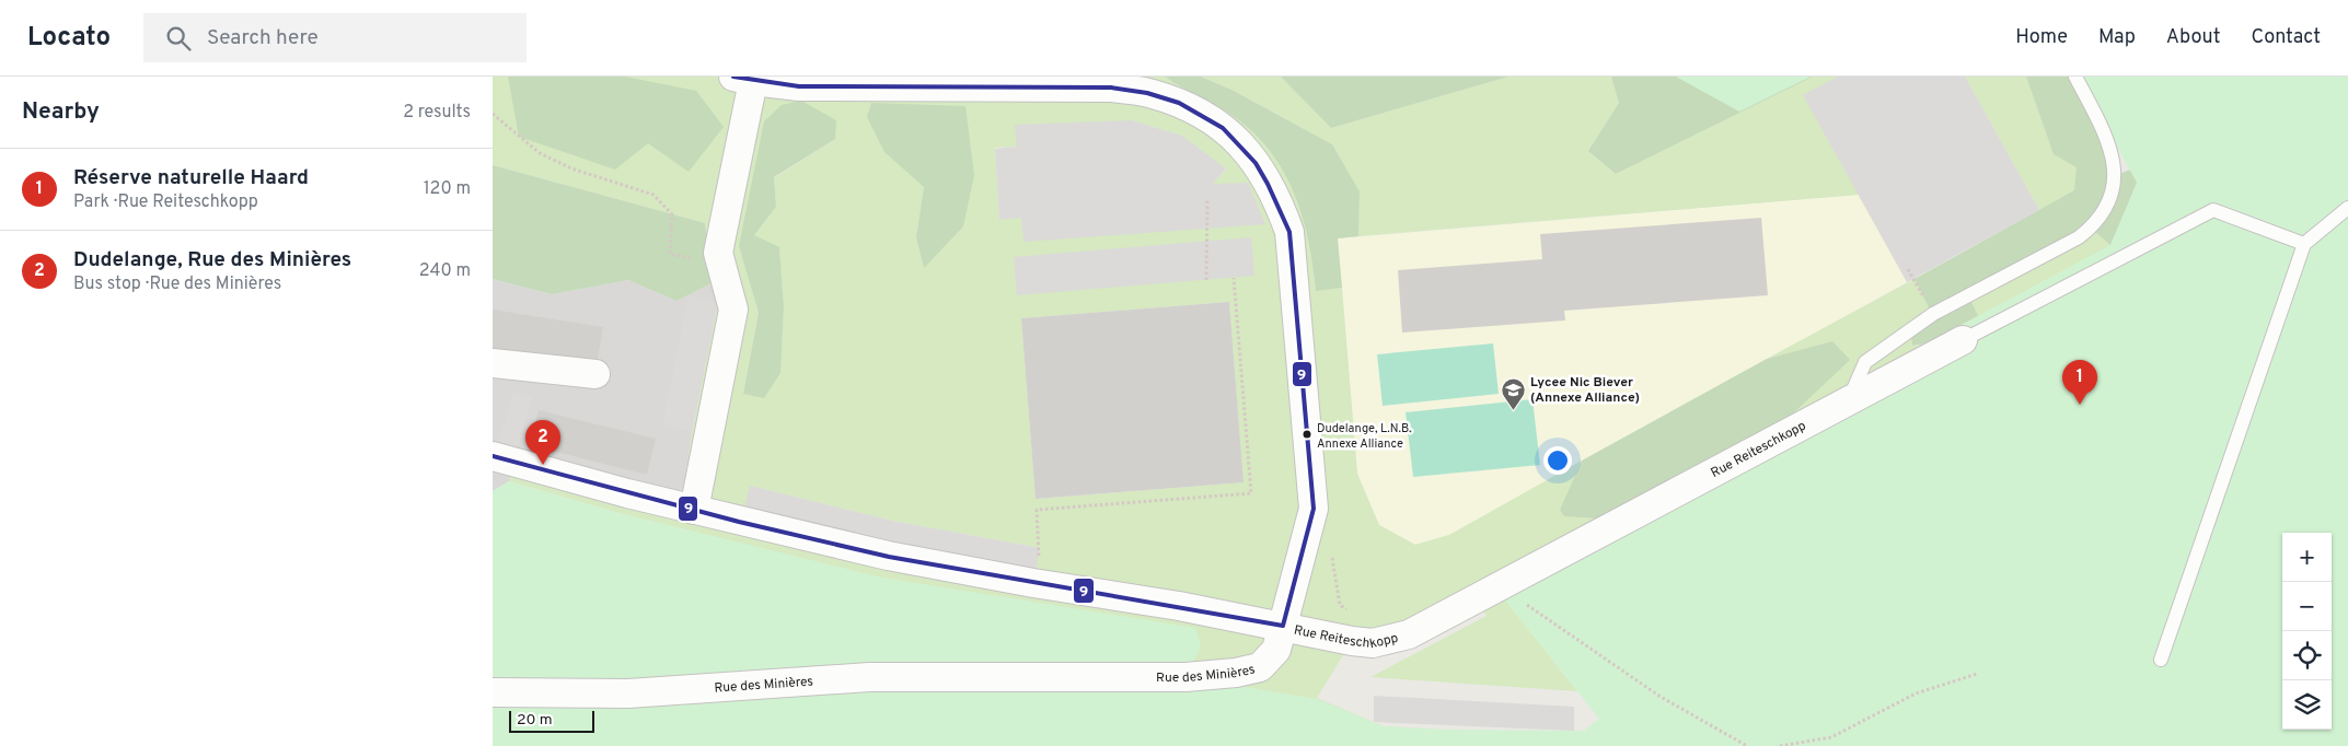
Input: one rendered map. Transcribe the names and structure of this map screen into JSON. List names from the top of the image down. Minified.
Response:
{"streets":{"street":["Rue Reiteschkopp","Rue des Minières"]},"crossings":[["Rue Reiteschkopp","Rue des Minières"]],"places":{"school or university":["Lycee Nic Biever (Annexe Alliance)"],"other":["Dudelange, L.N.B. Annexe Alliance"]},"lines":["transit line 9"],"scale_bar":"20 m","page":{"header":"Locato","search":"Search here","nav":["Home","Map","About","Contact"],"heading":["Nearby","2 results"],"list":[{"mark":"1","name":"Réserve naturelle Haard","note":"Park · Rue Reiteschkopp","value":"120 m"},{"mark":"2","name":"Dudelange, Rue des Minières","note":"Bus stop · Rue des Minières","value":"240 m"}],"pins":["1","2"],"map_buttons":["+","−"],"scale":"20 m"}}
